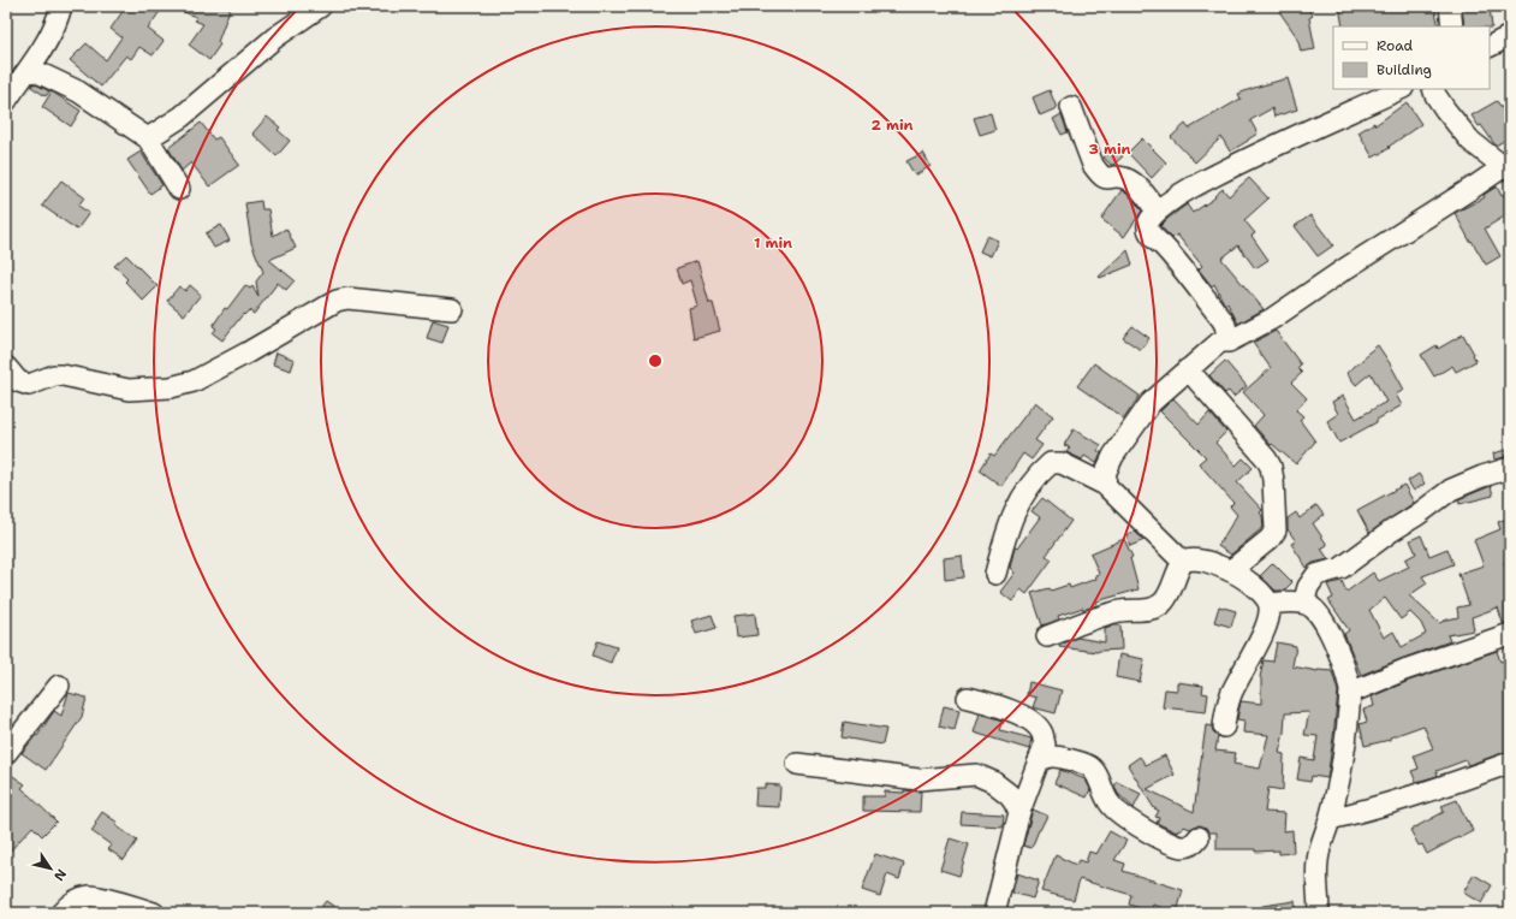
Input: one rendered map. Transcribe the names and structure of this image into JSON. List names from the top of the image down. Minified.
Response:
{"legend":["Road","Building"],"north":"bottom right","rings":["2 min","3 min","1 min"]}
